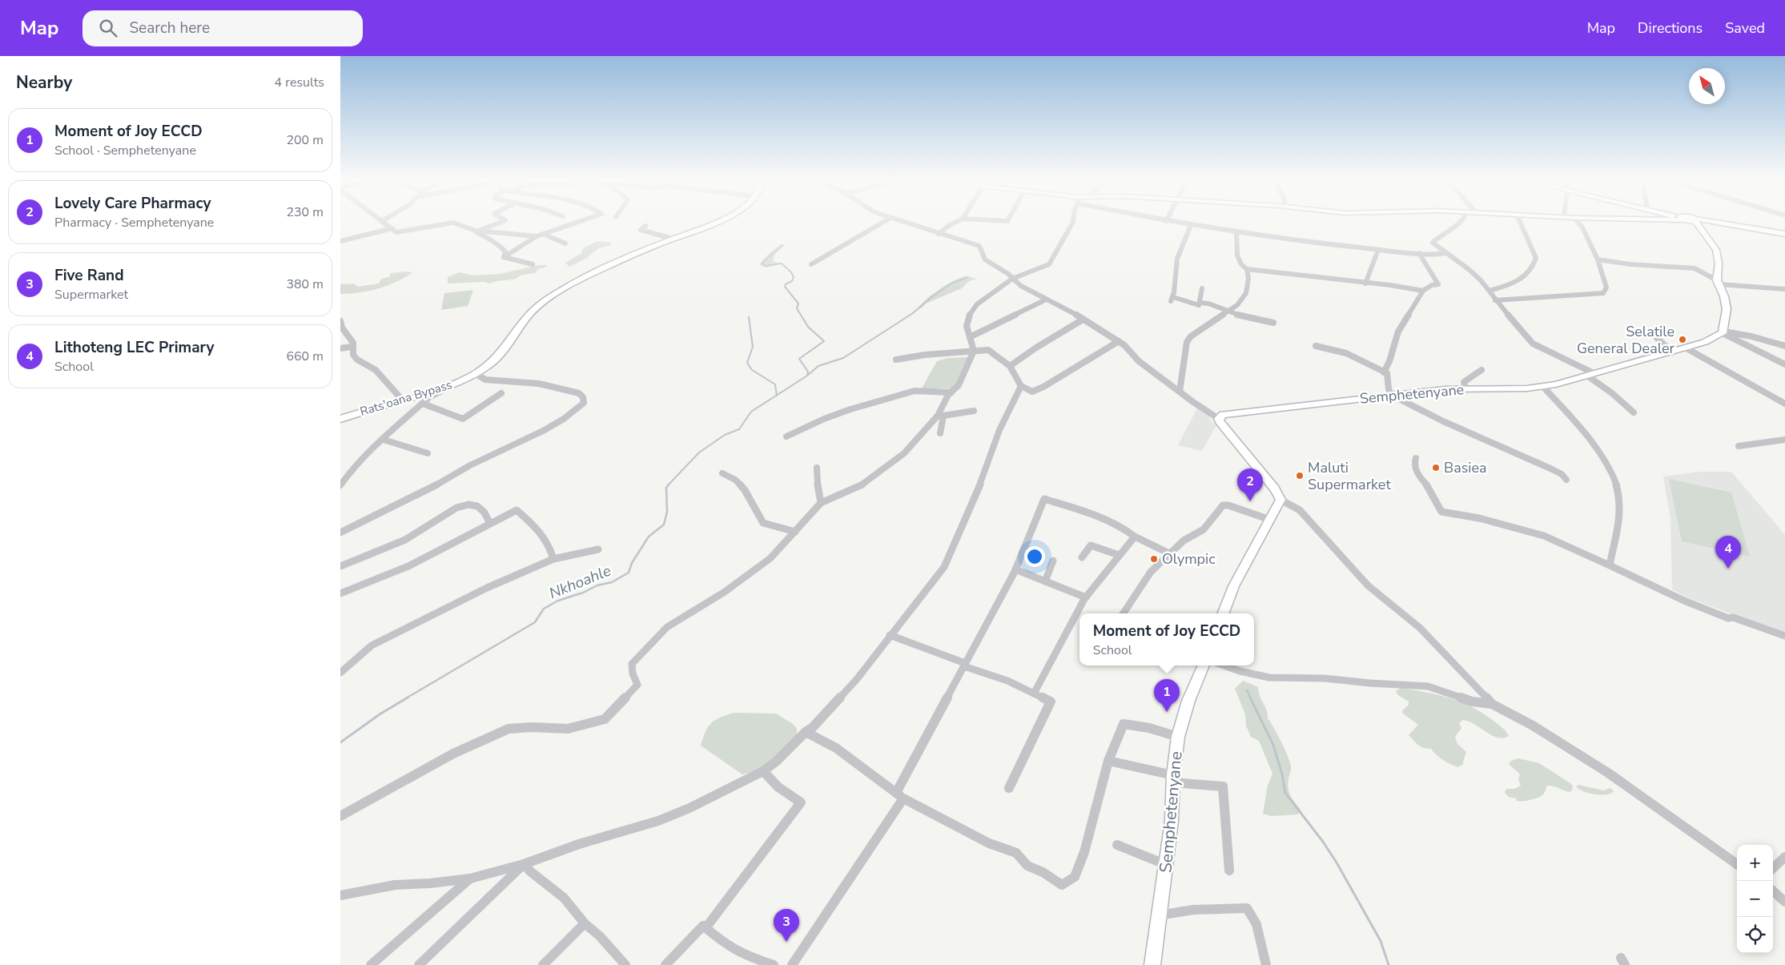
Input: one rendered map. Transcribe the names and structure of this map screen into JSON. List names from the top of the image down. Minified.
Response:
{"streets":{"main road":["Semphetenyane","Rats'oana Bypass"]},"water":["Nkhoahle"],"places":["Selatile General Dealer","Basiea","Maluti Supermarket","Olympic"],"north":"top left","page":{"header":"Map","search":"Search here","nav":["Map","Directions","Saved"],"heading":["Nearby","4 results"],"list":[{"mark":"1","name":"Moment of Joy ECCD","note":"School · Semphetenyane","value":"200 m"},{"mark":"2","name":"Lovely Care Pharmacy","note":"Pharmacy · Semphetenyane","value":"230 m"},{"mark":"3","name":"Five Rand","note":"Supermarket","value":"380 m"},{"mark":"4","name":"Lithoteng LEC Primary","note":"School","value":"660 m"}],"pins":["2","4","1","3"],"popup":["Moment of Joy ECCD","School"],"map_buttons":["+","−"]}}
